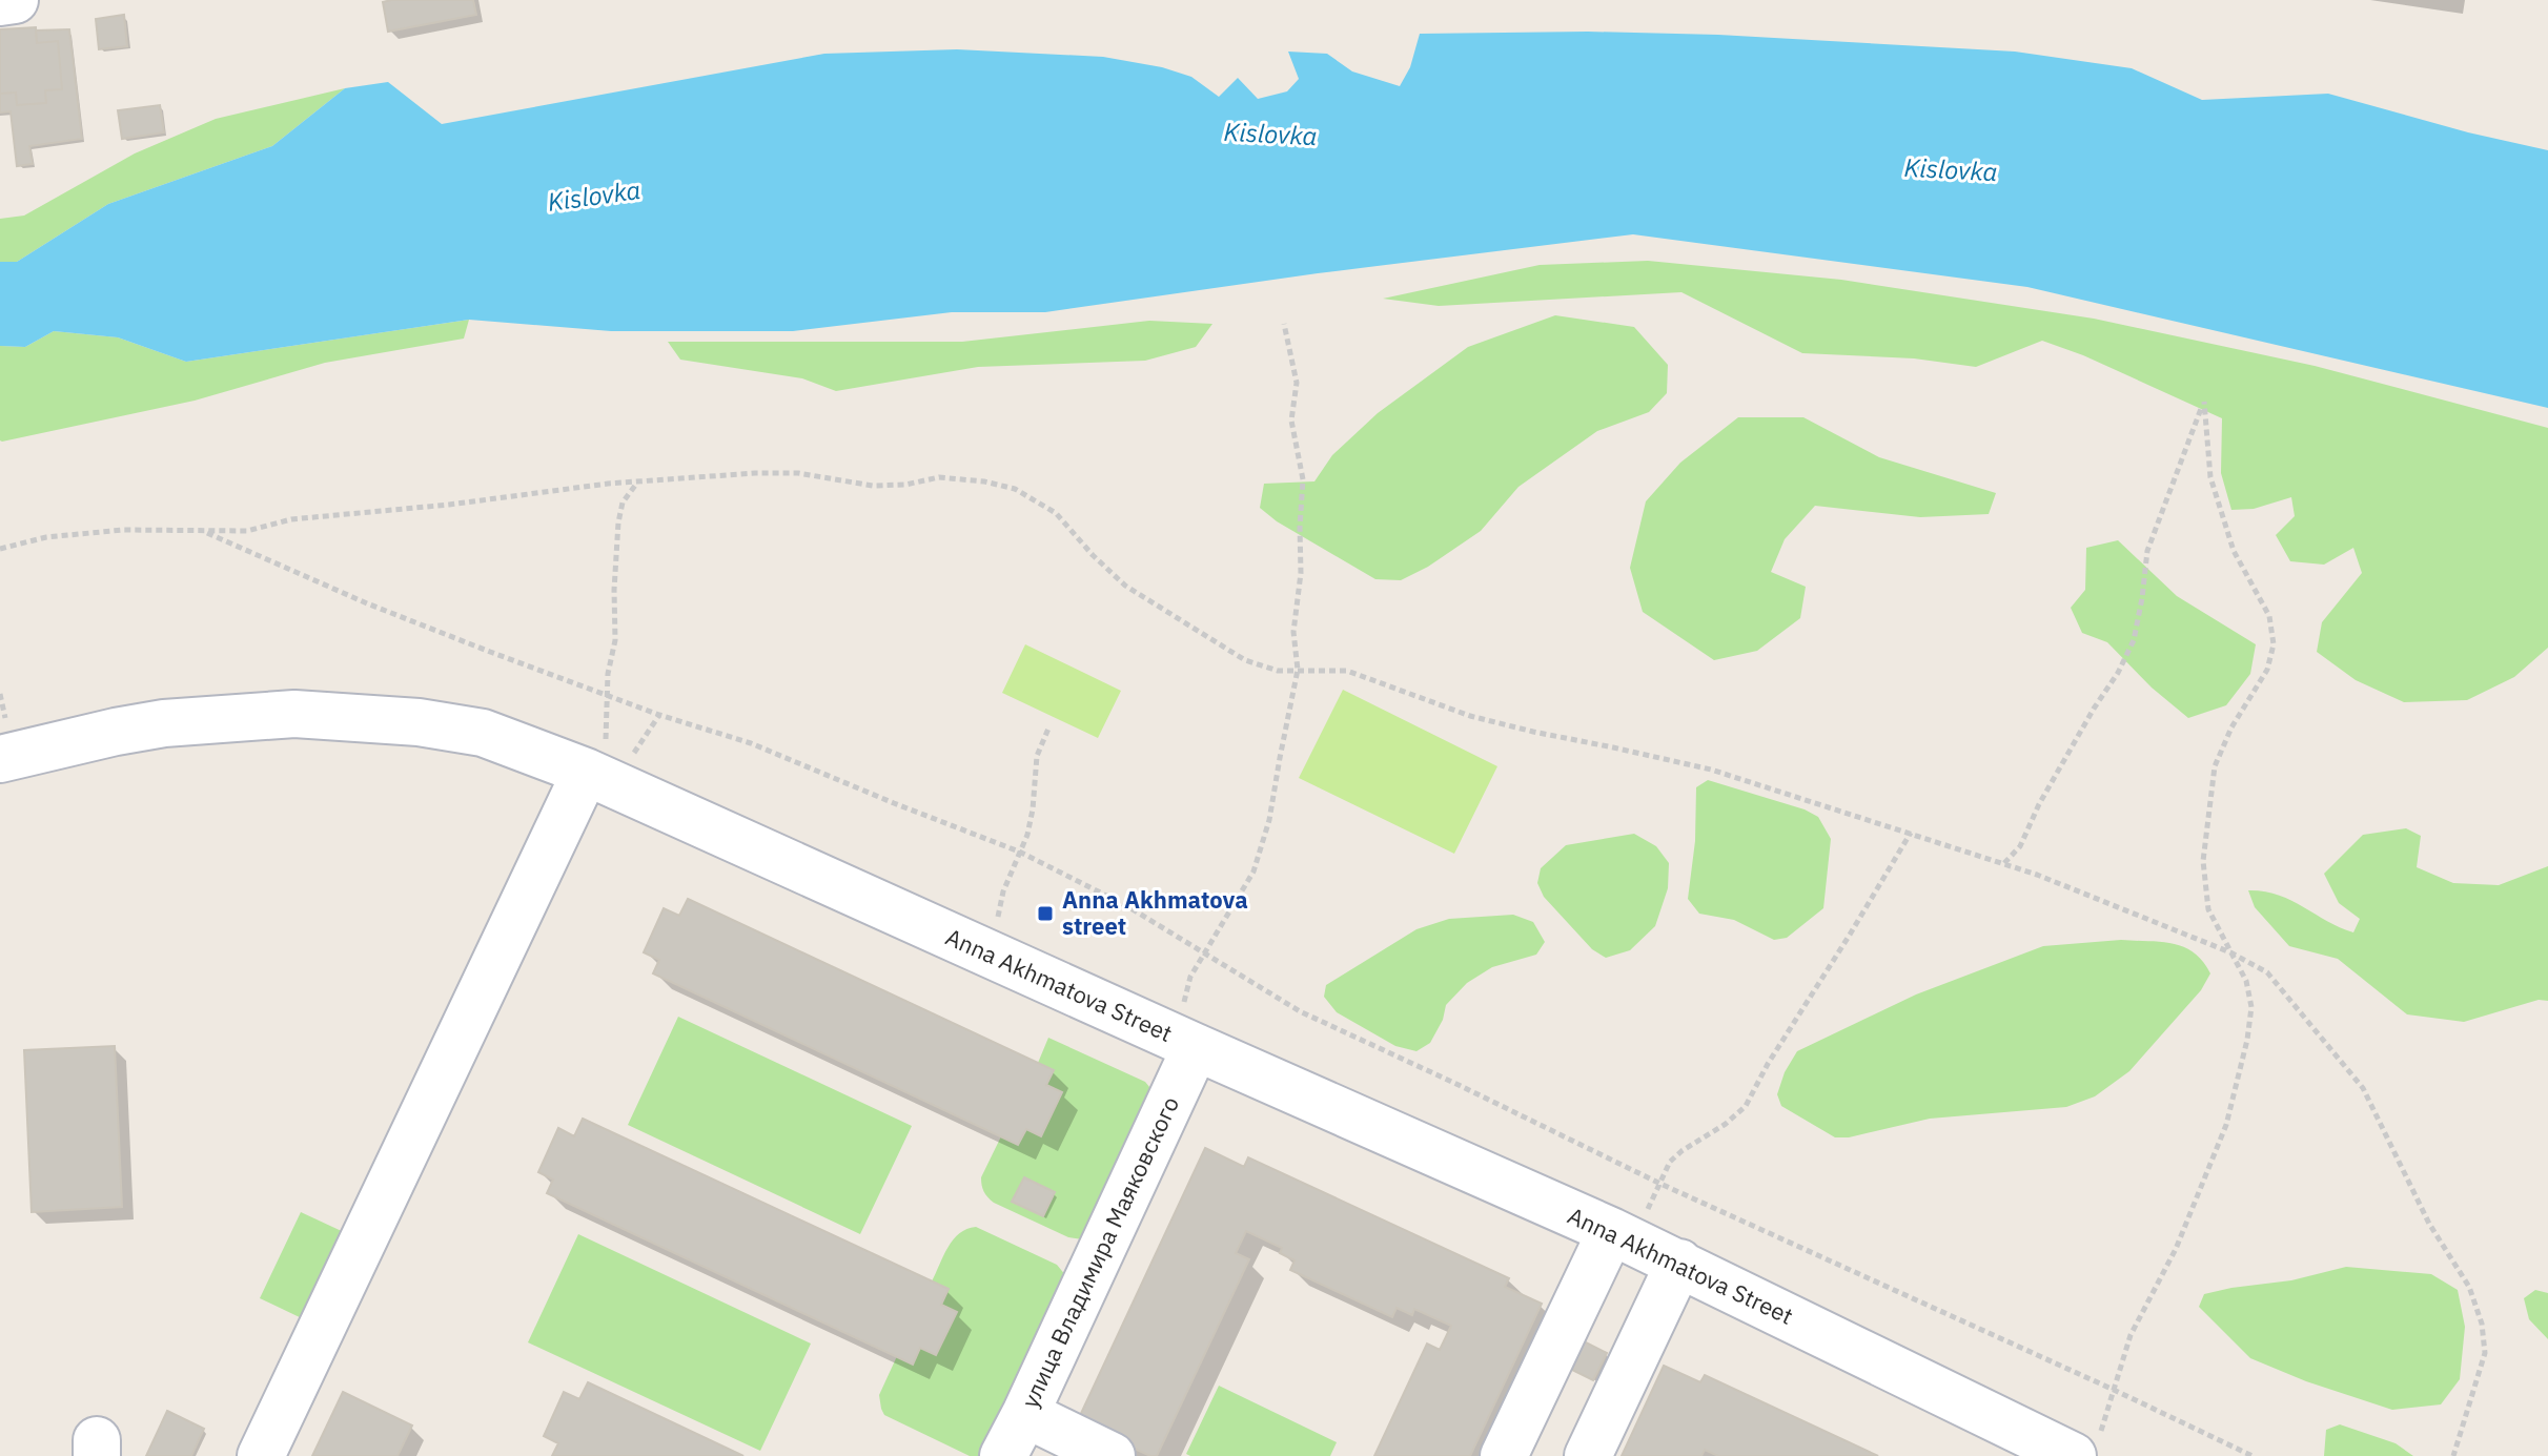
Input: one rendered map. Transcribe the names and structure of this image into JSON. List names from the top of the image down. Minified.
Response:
{"streets":{"street":["Anna Akhmatova Street","улица Владимира Маяковского"]},"crossings":[["Anna Akhmatova Street","улица Владимира Маяковского"]],"water":["Kislovka"],"places":{"transit":["Anna Akhmatova street"]}}
